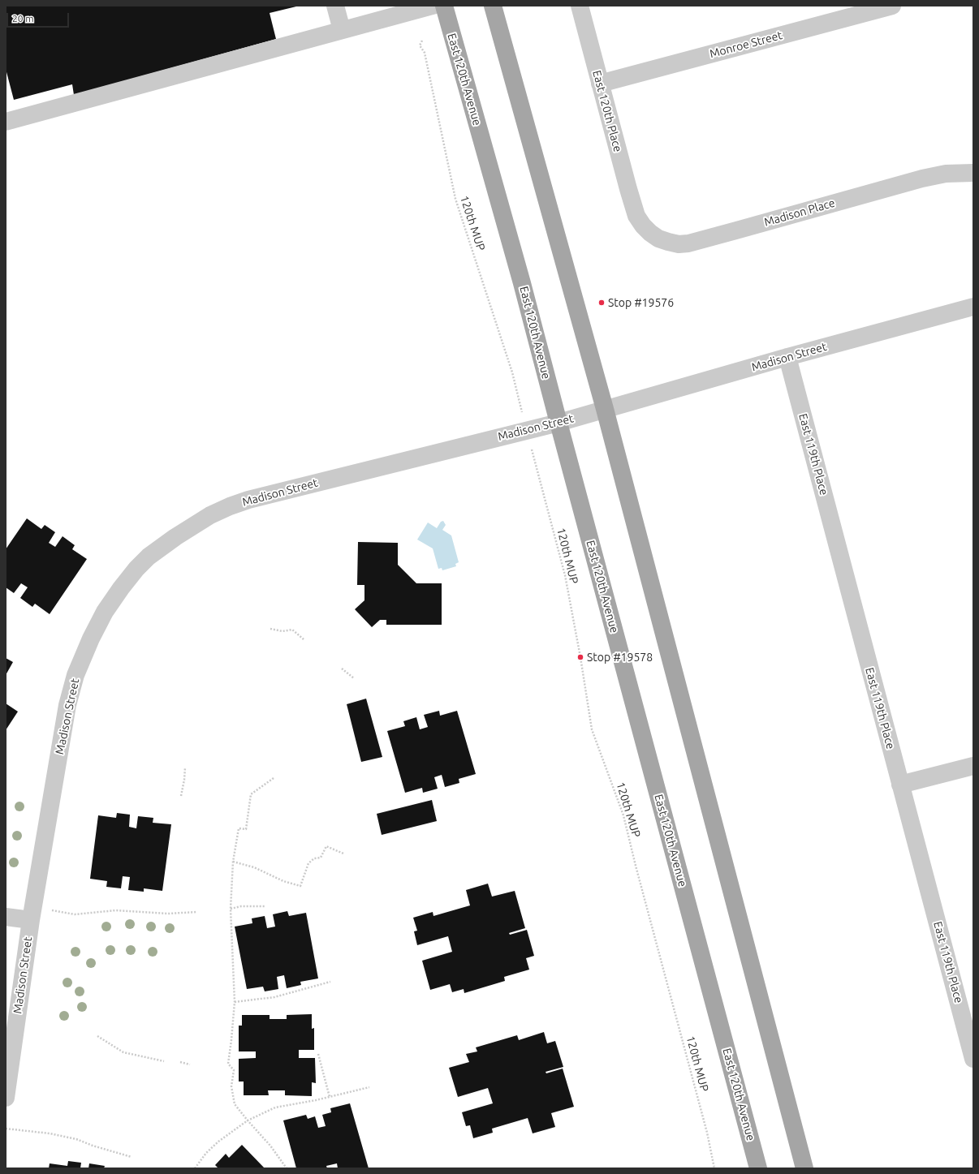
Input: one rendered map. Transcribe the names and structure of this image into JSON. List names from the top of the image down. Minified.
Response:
{"streets":{"main road":["East 120th Avenue"],"street":["Monroe Street","East 120th Place","Madison Place","Madison Street","East 119th Place"],"path":["120th MUP"]},"crossings":[["Monroe Street","East 120th Place"],["East 120th Avenue","Madison Street"],["East 120th Place","Madison Place"],["Madison Street","East 119th Place"]],"places":["Stop #19576","Stop #19578"],"scale_bar":"20 m"}
